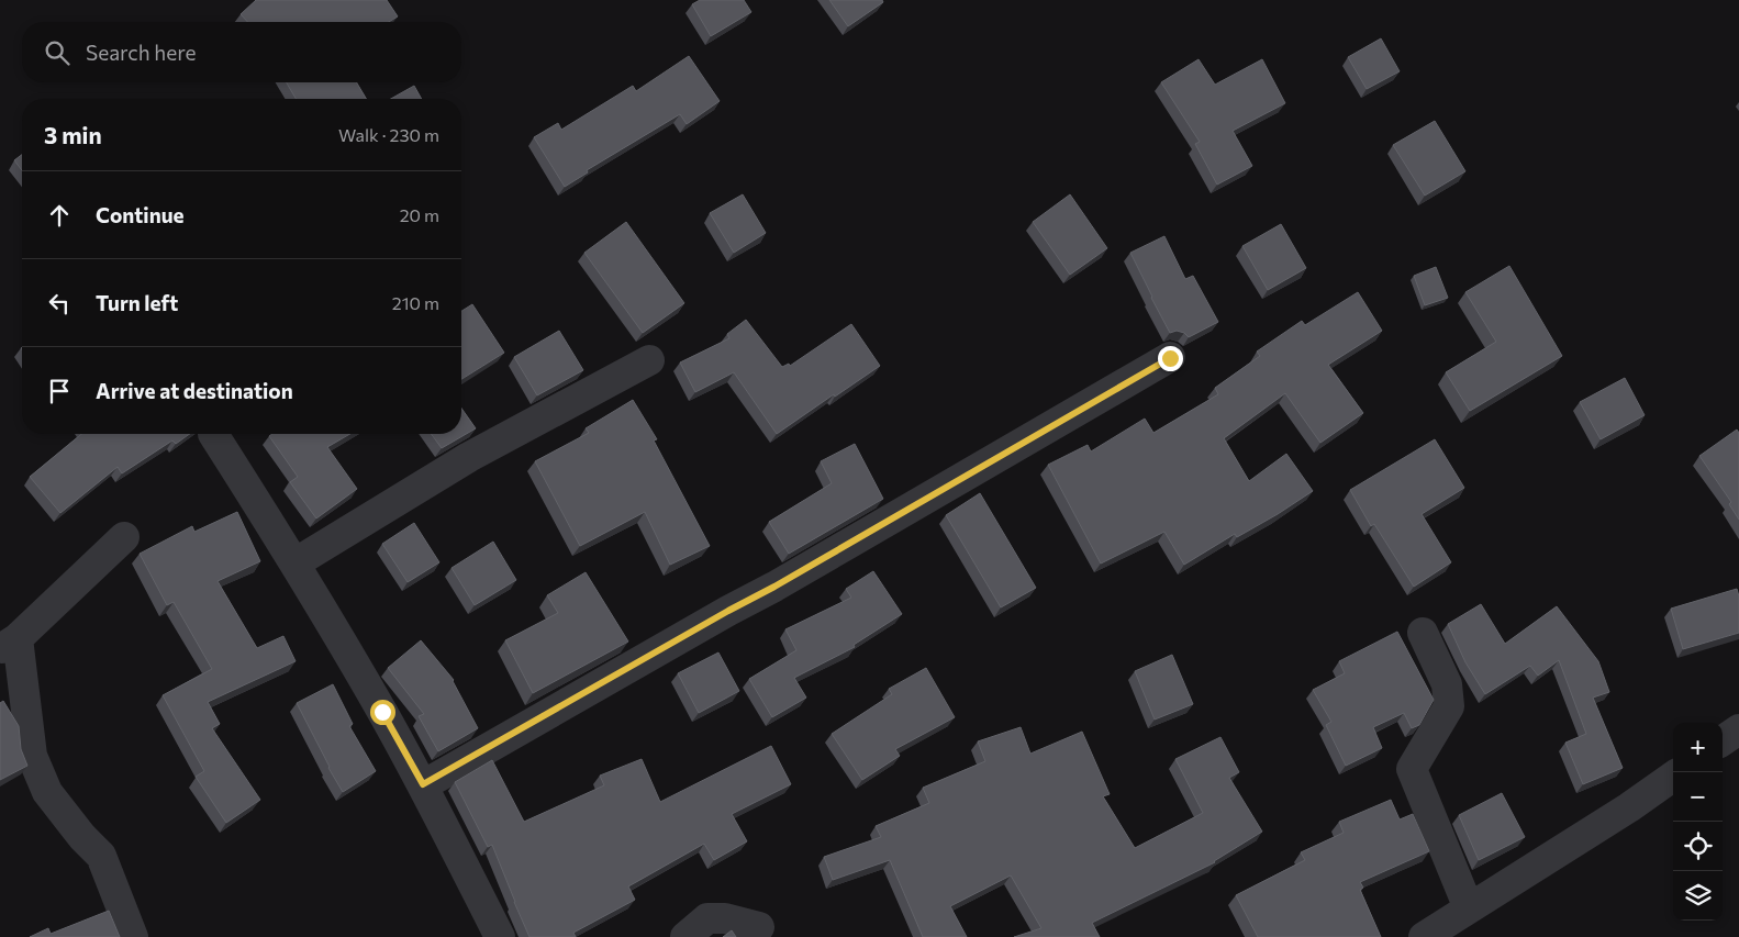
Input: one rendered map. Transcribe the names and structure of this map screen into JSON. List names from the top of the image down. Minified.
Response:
{"page":{"search":"Search here","heading":["3 min","Walk · 230 m"],"list":[["Continue","20 m"],["Turn left","210 m"],"Arrive at destination"],"map_buttons":["+","−"]}}
